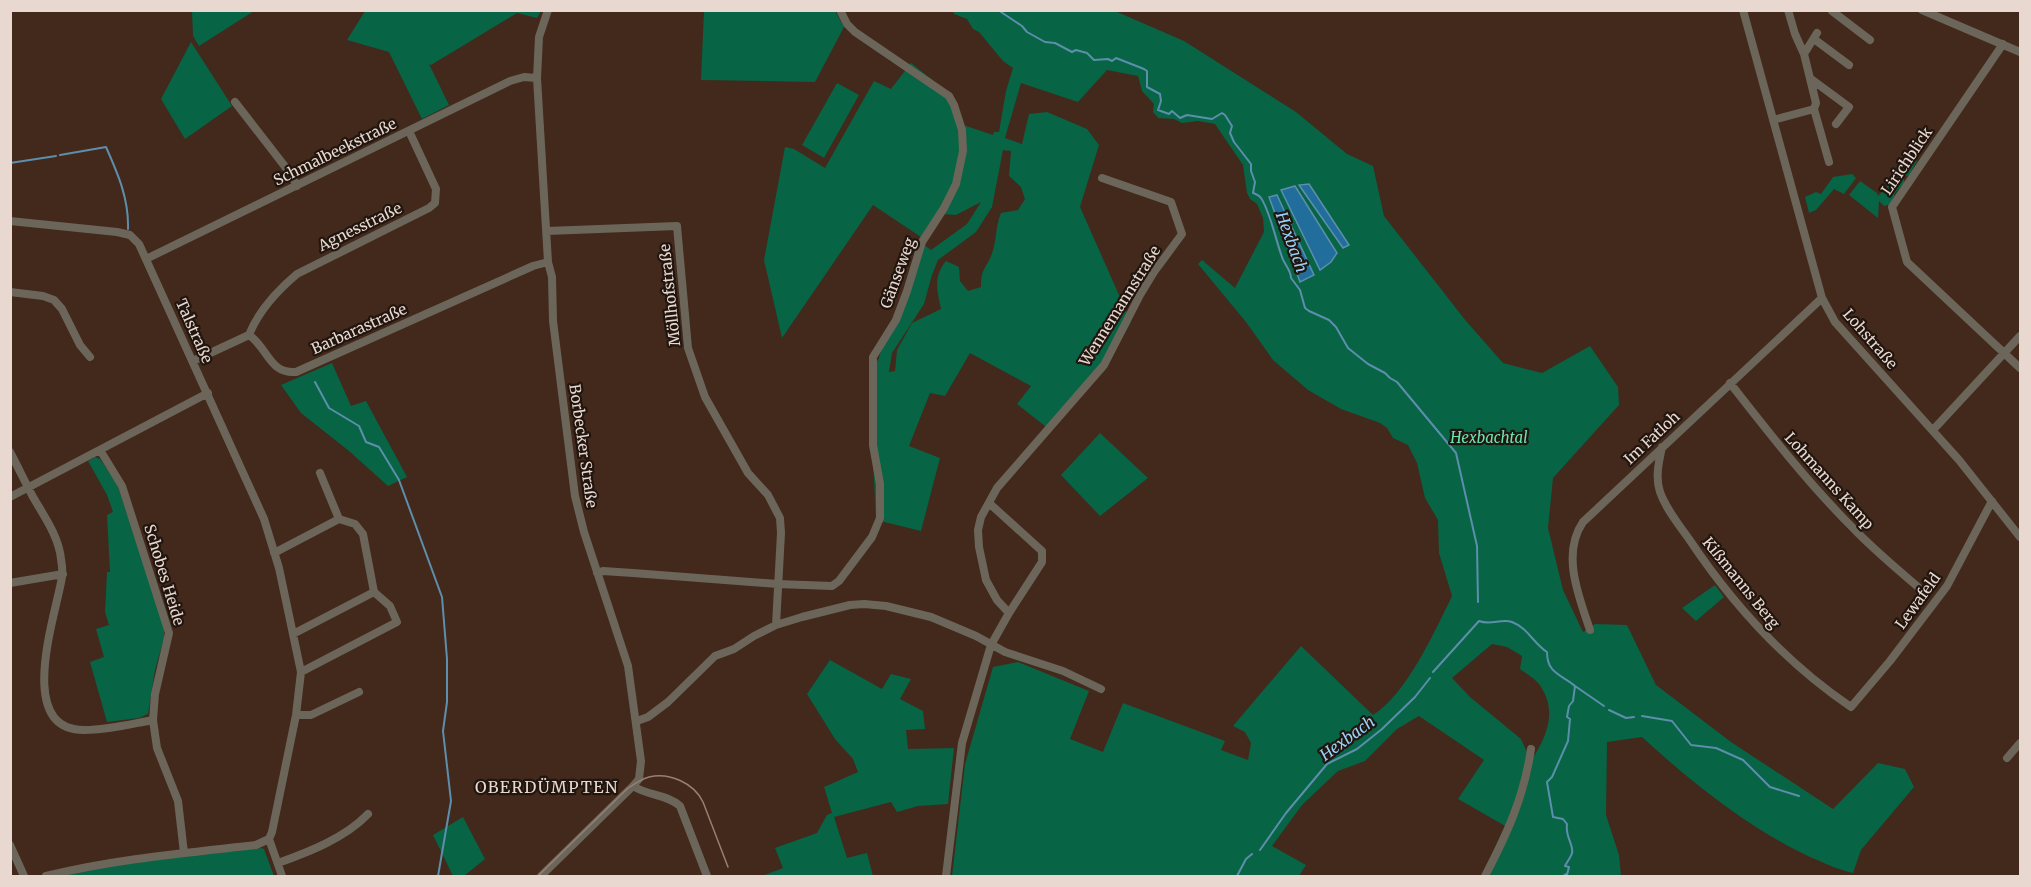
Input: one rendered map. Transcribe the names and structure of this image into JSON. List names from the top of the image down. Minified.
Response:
{"streets":{"street":["Schmalbeekstraße","Lirichblick","Agnesstraße","Gänseweg","Möllhofstraße","Wennemannstraße","Barbarastraße","Talstraße","Lohstraße","Im Fatloh","Borbecker Straße","Lohmanns Kamp","Schobes Heide","Kißmanns Berg","Lewafeld"]},"crossings":[["Schmalbeekstraße","Agnesstraße"],["Schmalbeekstraße","Talstraße"],["Schmalbeekstraße","Borbecker Straße"],["Agnesstraße","Barbarastraße"],["Gänseweg","Möllhofstraße"],["Möllhofstraße","Borbecker Straße"],["Barbarastraße","Borbecker Straße"],["Lohstraße","Im Fatloh"],["Lohstraße","Lewafeld"],["Im Fatloh","Lohmanns Kamp"],["Im Fatloh","Kißmanns Berg"],["Kißmanns Berg","Lewafeld"]],"districts":["OBERDÜMPTEN"],"water":["Hexbach"],"parks":["Hexbachtal"]}
